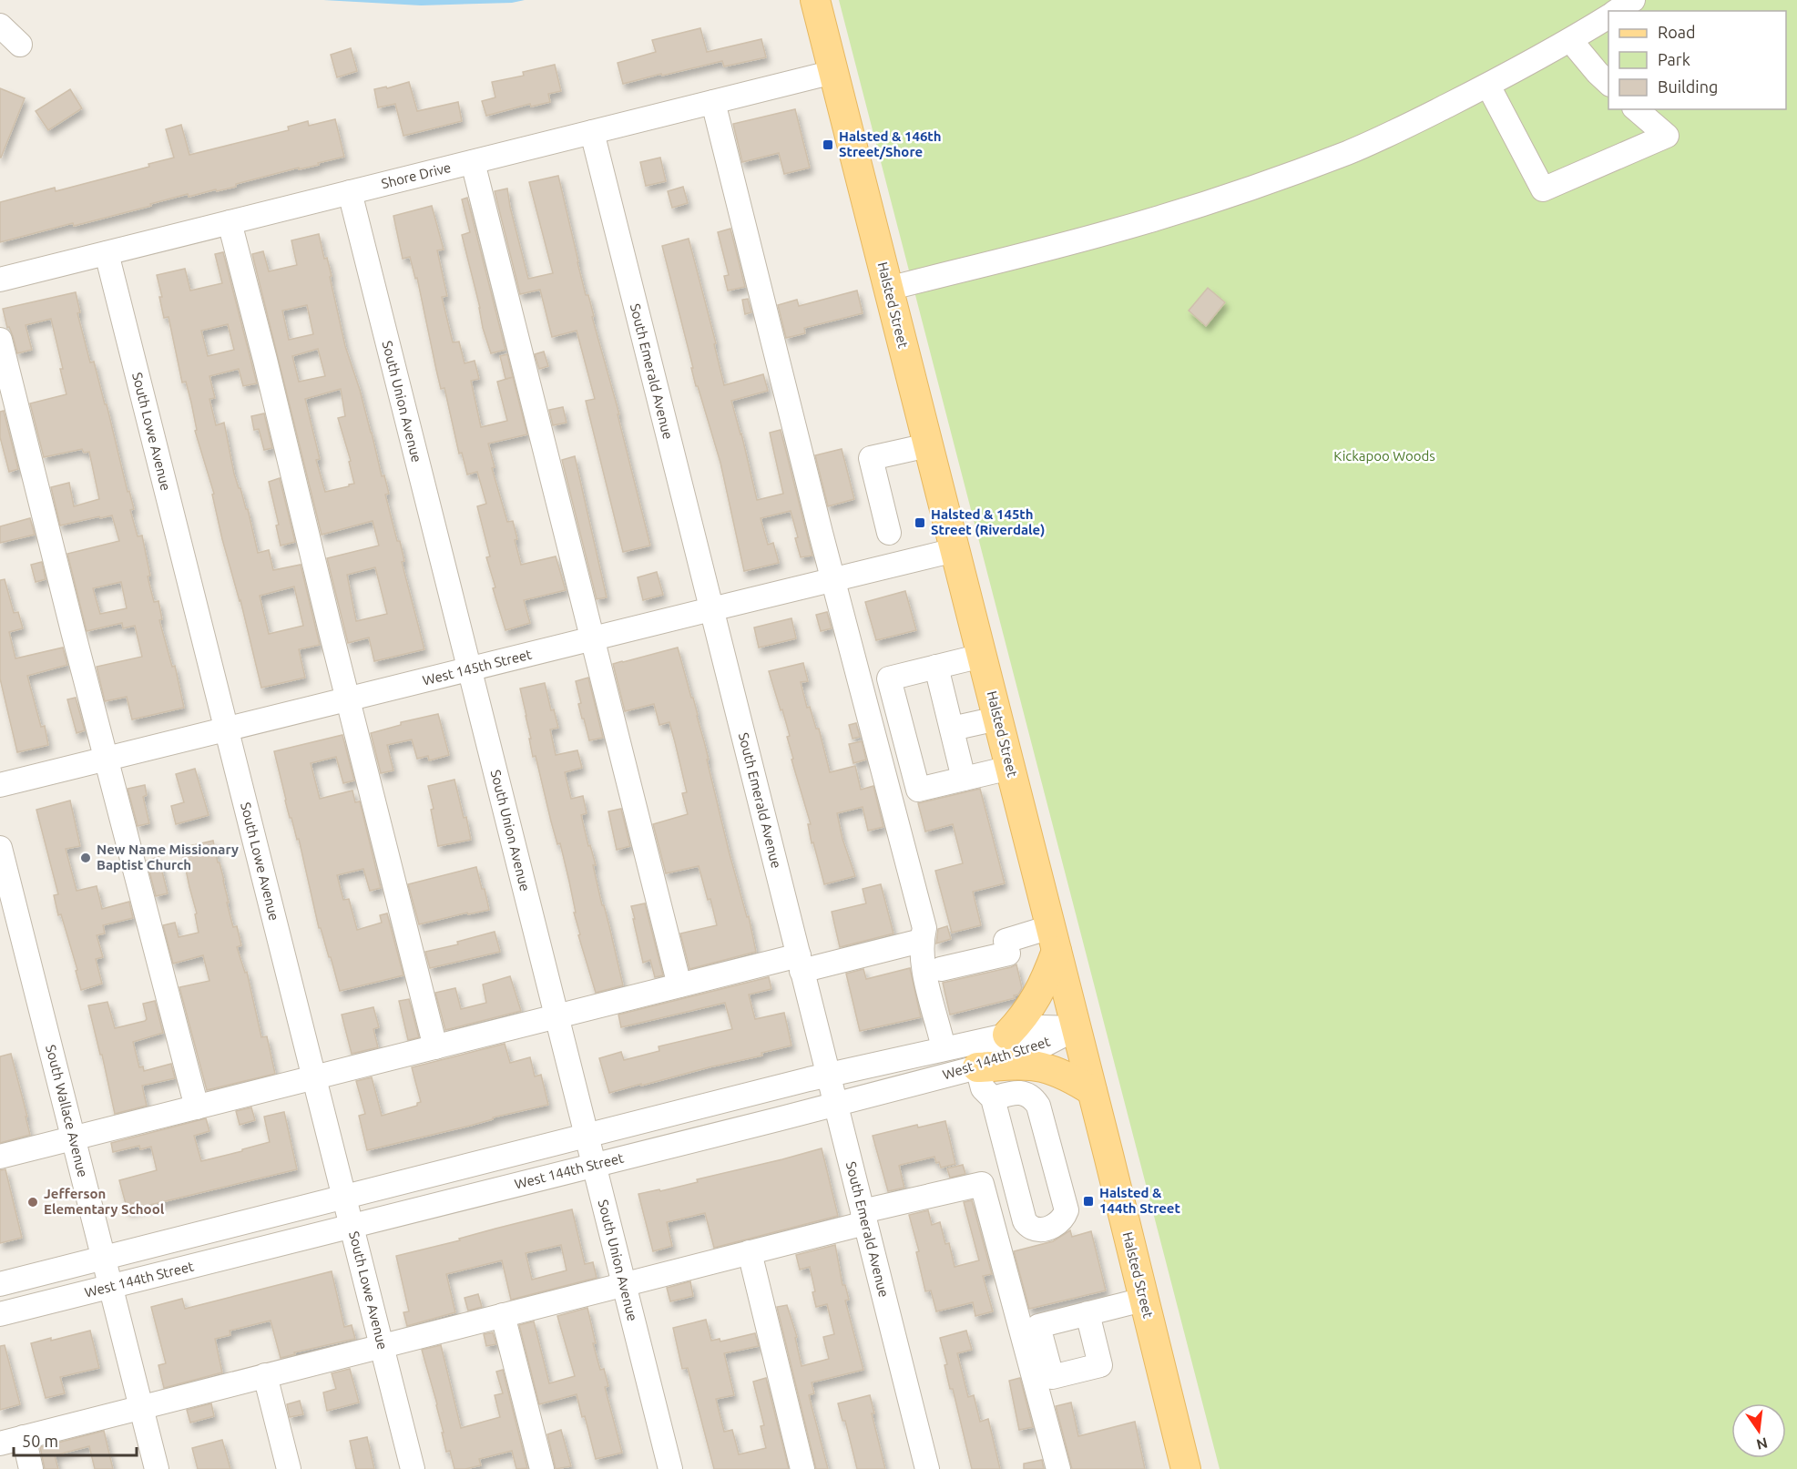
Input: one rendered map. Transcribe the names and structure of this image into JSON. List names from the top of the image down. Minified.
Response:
{"streets":{"main road":["Halsted Street"],"street":["Shore Drive","South Emerald Avenue","South Union Avenue","South Lowe Avenue","West 145th Street","West 144th Street","South Wallace Avenue"]},"crossings":[["Shore Drive","Halsted Street"],["Shore Drive","South Emerald Avenue"],["Shore Drive","South Union Avenue"],["Shore Drive","South Lowe Avenue"],["Halsted Street","West 145th Street"],["Halsted Street","West 144th Street"],["South Emerald Avenue","West 145th Street"],["South Emerald Avenue","West 144th Street"],["South Union Avenue","West 145th Street"],["South Union Avenue","West 144th Street"],["South Lowe Avenue","West 145th Street"],["South Lowe Avenue","West 144th Street"],["West 144th Street","South Wallace Avenue"]],"parks":["Kickapoo Woods"],"places":{"transit":["Halsted & 146th Street/Shore","Halsted & 145th Street (Riverdale)","Halsted & 144th Street"],"other":["New Name Missionary Baptist Church","Jefferson Elementary School"]},"legend":["Road","Park","Building"],"scale_bar":"50 m","north":"bottom"}
